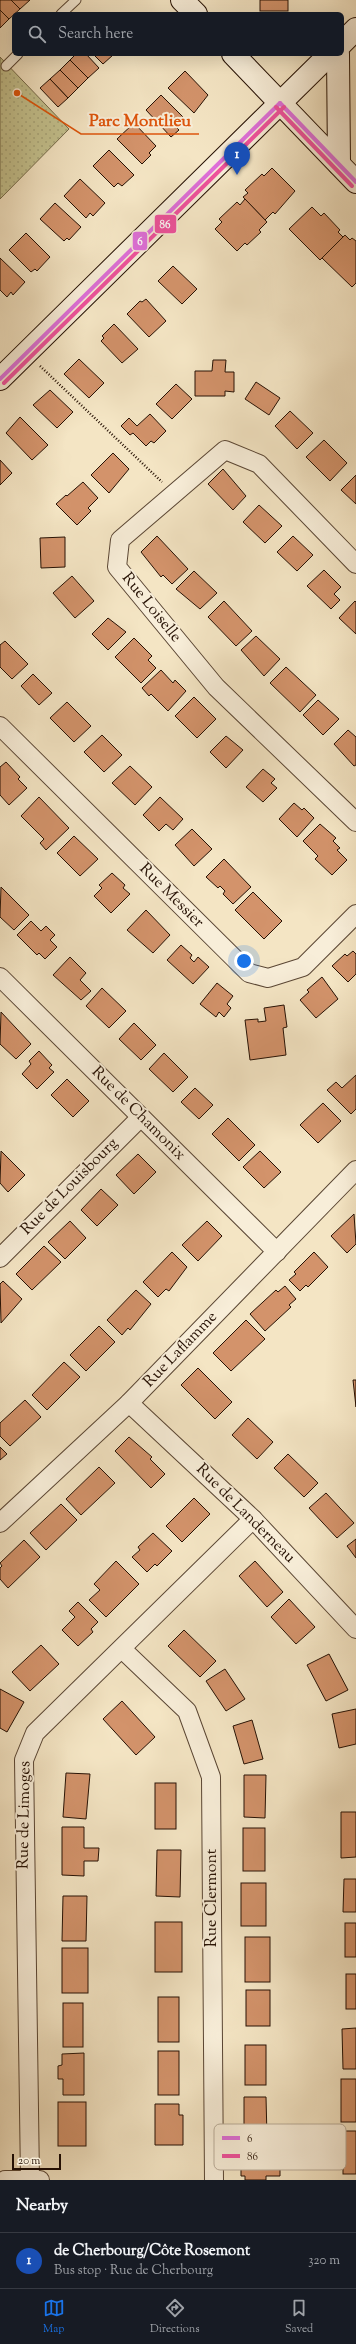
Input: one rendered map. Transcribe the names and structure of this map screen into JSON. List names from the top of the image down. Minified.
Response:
{"streets":{"street":["Rue Loiselle","Rue Messier","Rue de Chamonix","Rue de Louisbourg","Rue Laflamme","Rue de Landerneau","Rue de Limoges","Rue Clermont"]},"crossings":[["Rue de Chamonix","Rue de Louisbourg"],["Rue de Chamonix","Rue Laflamme"],["Rue Laflamme","Rue de Landerneau"],["Rue de Landerneau","Rue de Limoges"],["Rue de Limoges","Rue Clermont"]],"places":["Parc Montlieu"],"lines":["transit line 6","transit line 86"],"legend":["6","86"],"scale_bar":"20 m","page":{"search":"Search here","pins":"1","scale":"20 m","heading":"Nearby","list":[{"mark":"1","name":"de Cherbourg/Côte Rosemont","note":"Bus stop · Rue de Cherbourg","value":"320 m"}],"nav":["Map","Directions","Saved"]}}
